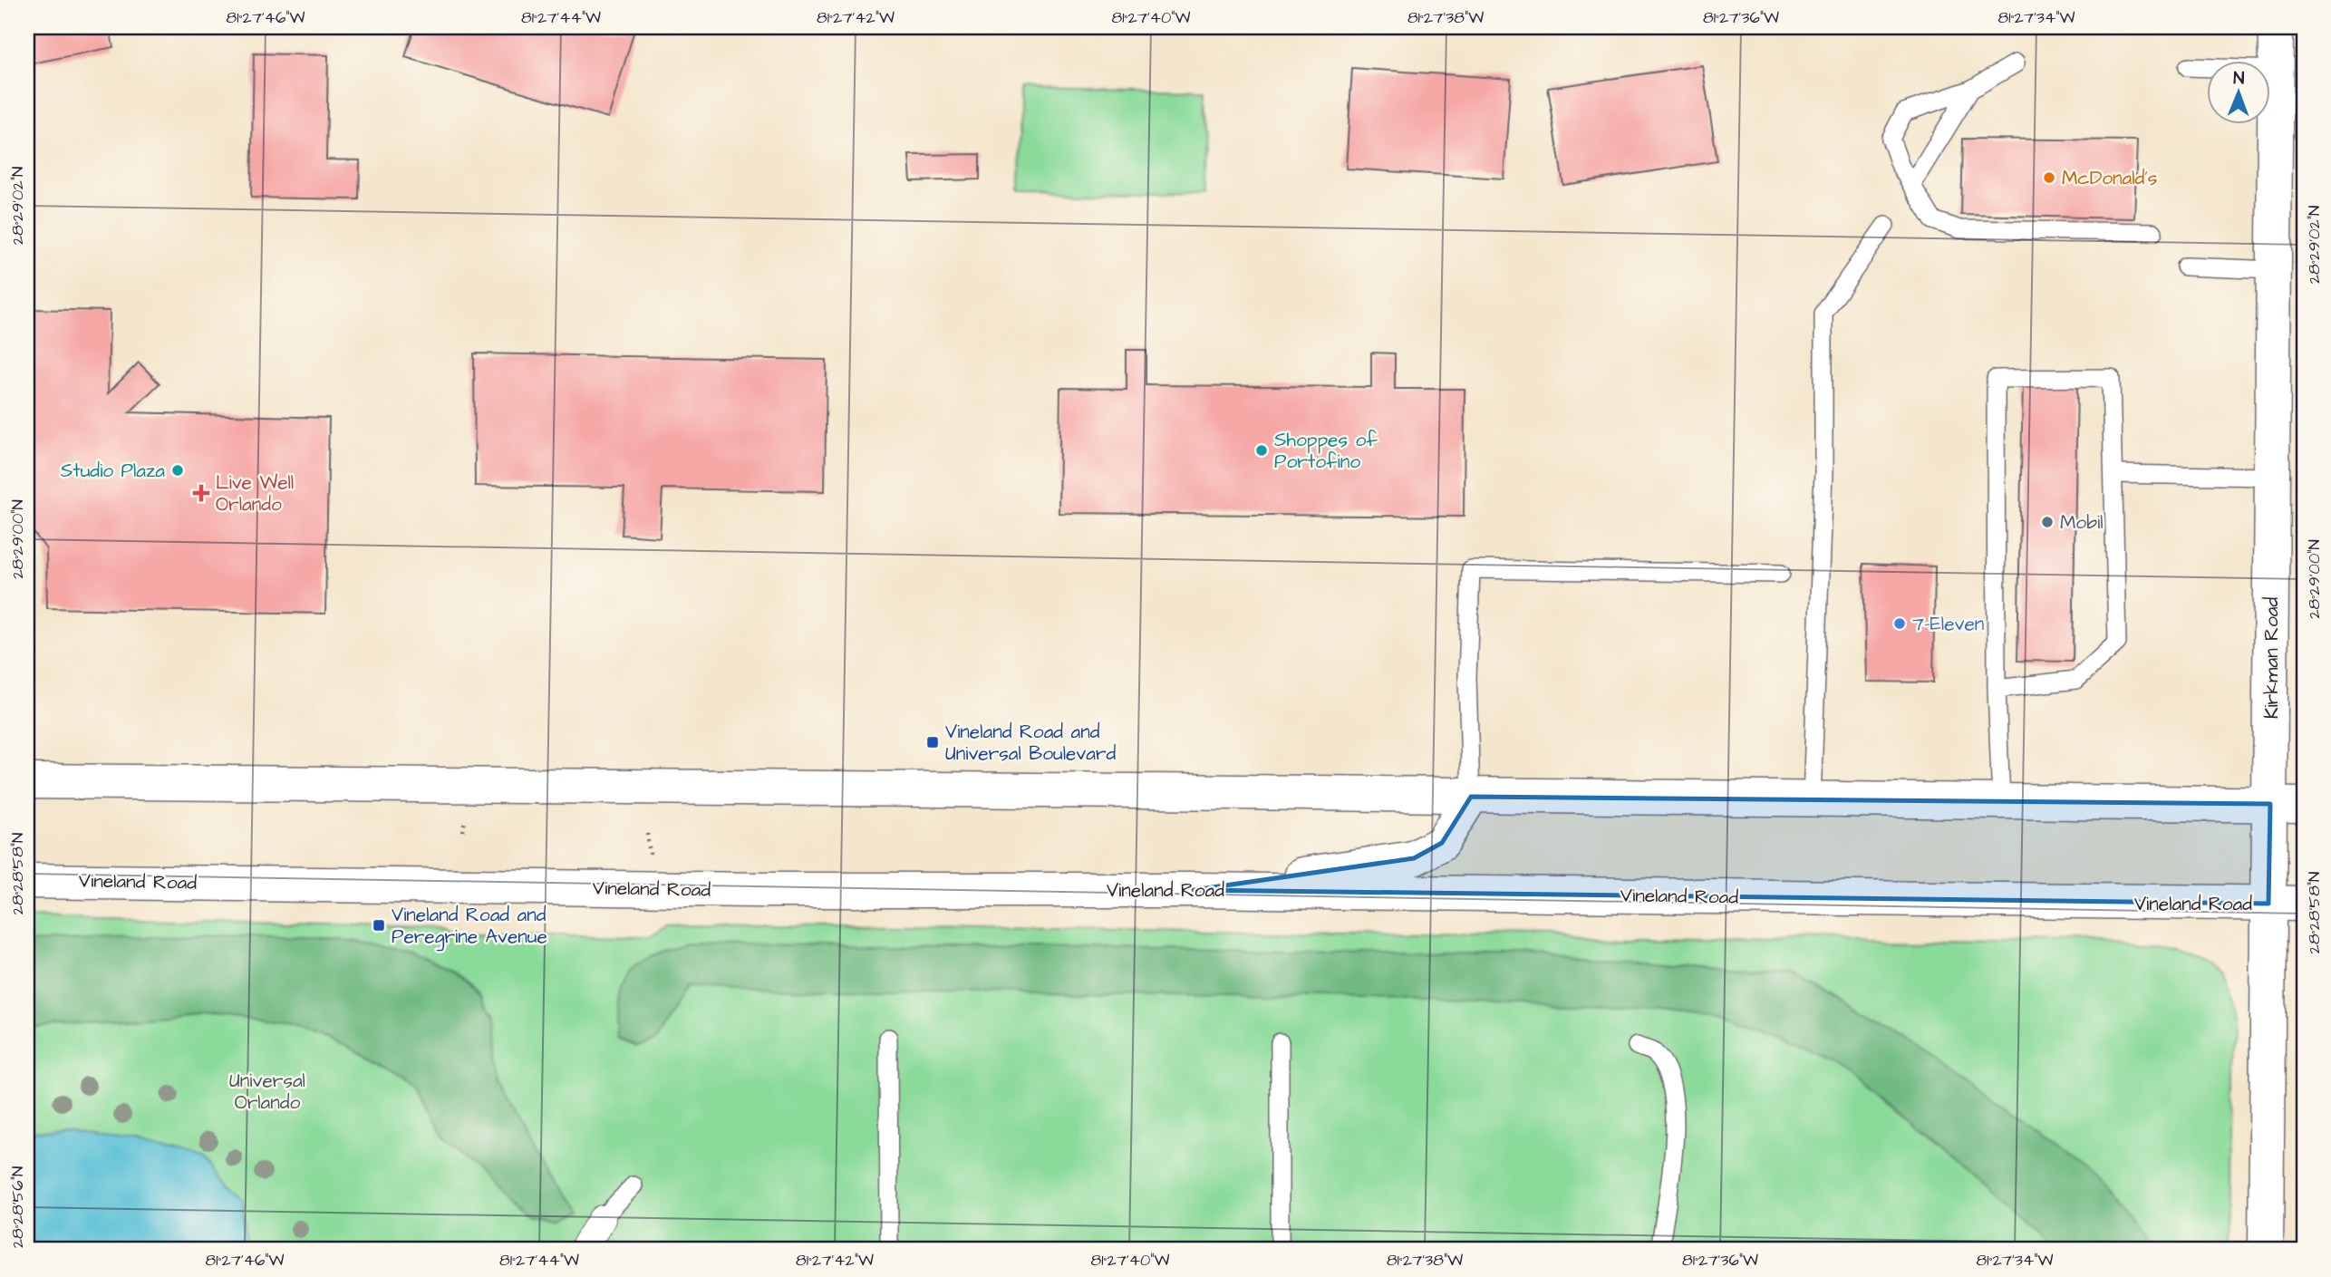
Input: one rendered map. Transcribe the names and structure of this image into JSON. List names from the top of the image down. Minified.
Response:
{"streets":{"main road":["Kirkman Road","Vineland Road"]},"crossings":[["Kirkman Road","Vineland Road"]],"parks":["Universal Orlando"],"places":{"other":["McDonald's","Shoppes of Portofino","Studio Plaza","Mobil","7-Eleven"],"health":["Live Well Orlando"],"transit":["Vineland Road and Universal Boulevard","Vineland Road and Peregrine Avenue"]},"north":"top","coordinates":["81°27'46\"W","81°27'44\"W","81°27'42\"W","81°27'40\"W","81°27'38\"W","81°27'36\"W","81°27'34\"W","28°29'02\"N","28°29'00\"N","28°28'58\"N","28°28'56\"N"]}
